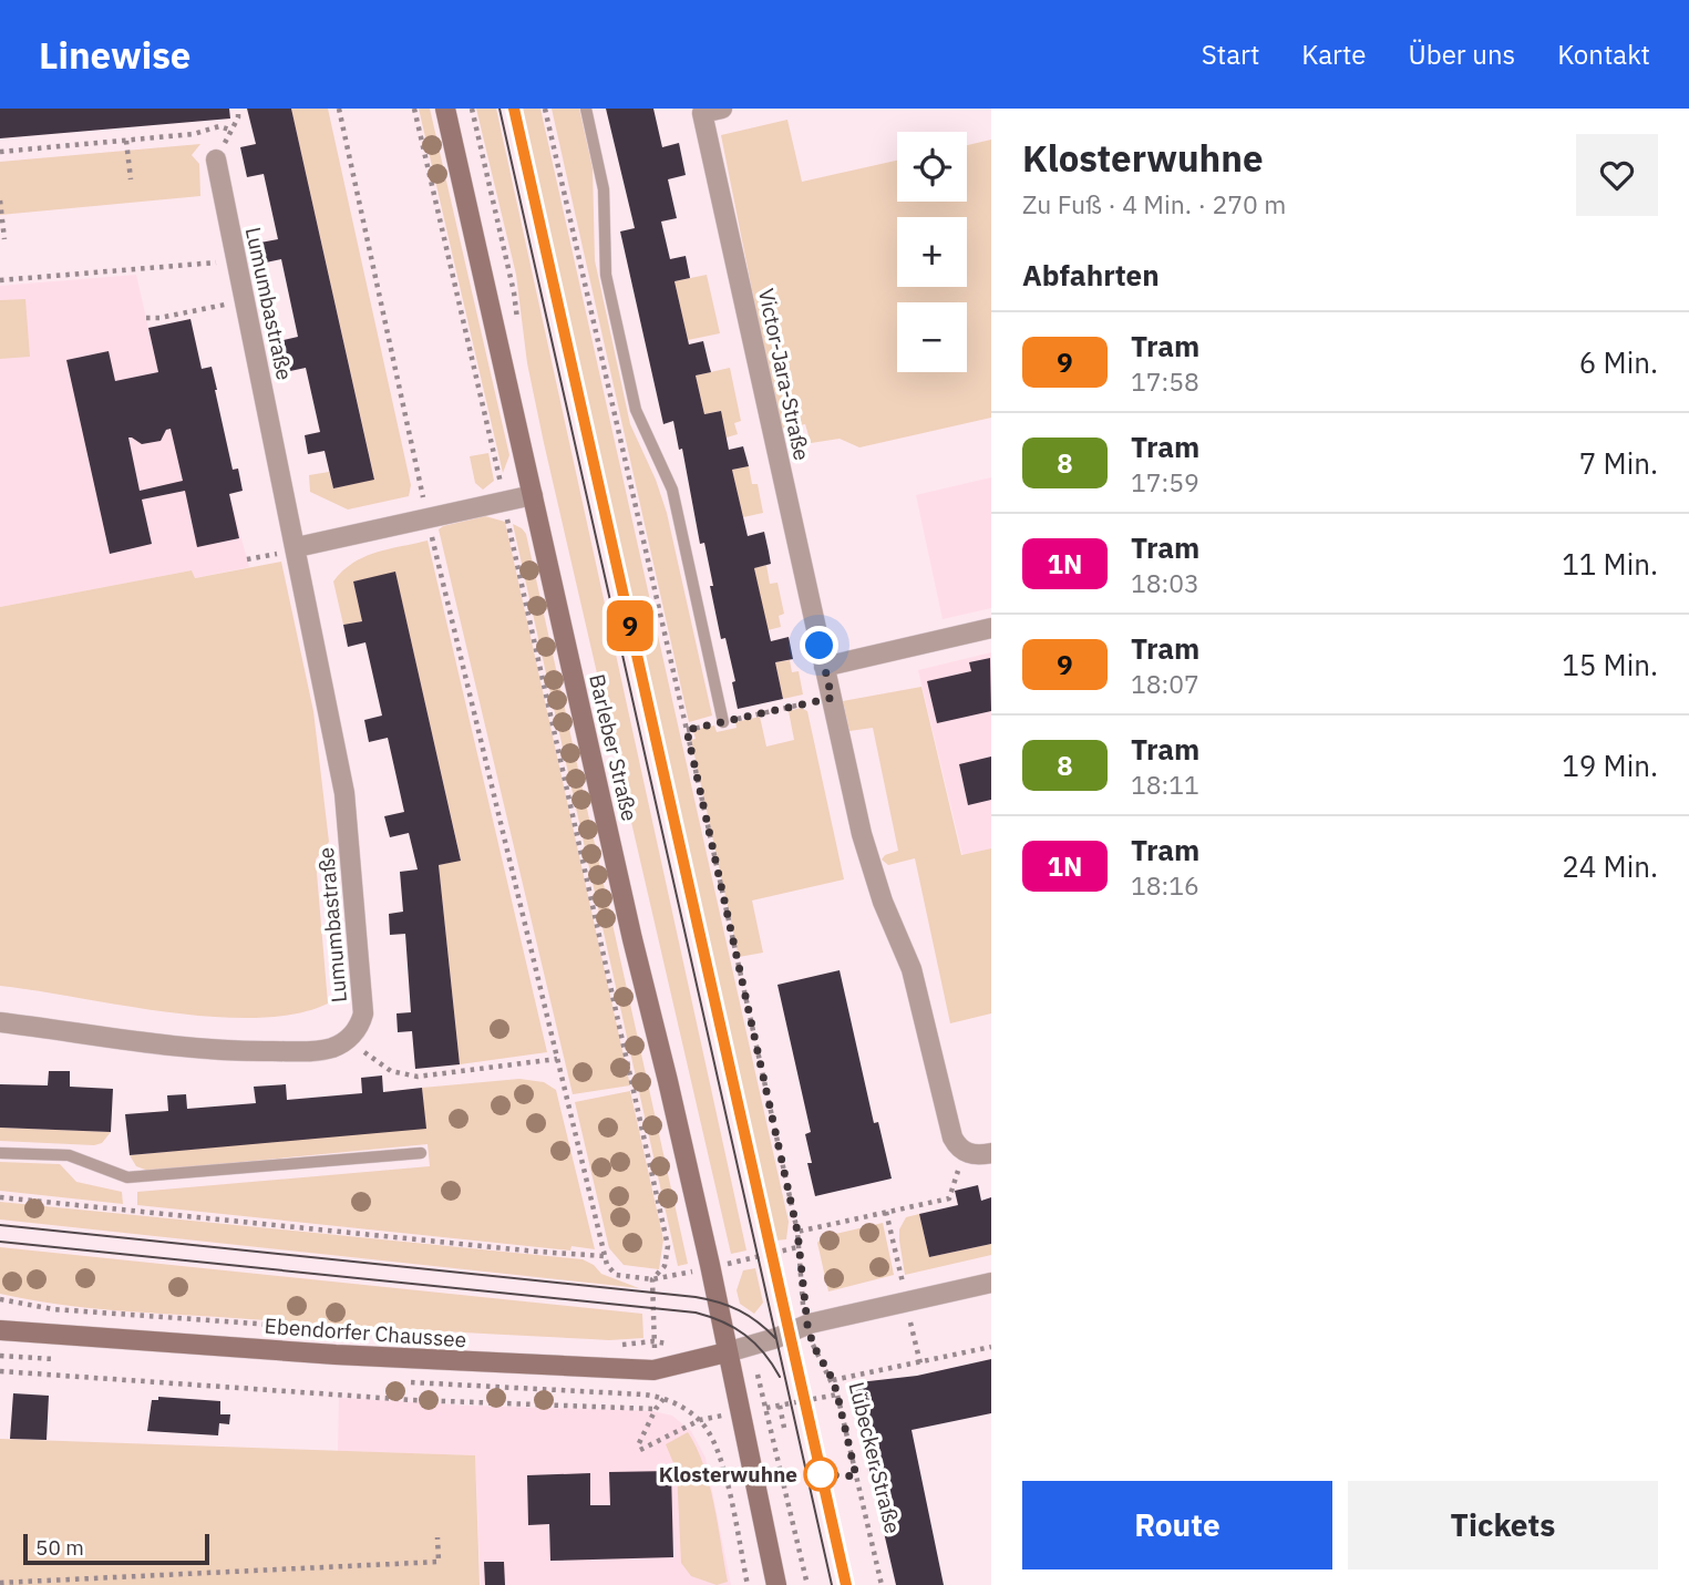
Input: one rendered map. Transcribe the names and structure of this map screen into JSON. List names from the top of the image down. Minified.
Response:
{"streets":{"street":["Lumumbastraße","Victor-Jara-Straße","Barleber Straße","Ebendorfer Chaussee"],"path":["Lübecker Straße"]},"crossings":[["Barleber Straße","Ebendorfer Chaussee"]],"places":["Klosterwuhne"],"lines":["tram line 9"],"scale_bar":"50 m","page":{"header":"Linewise","nav":["Start","Karte","Über uns","Kontakt"],"on_map":"9","heading":[["Klosterwuhne","Zu Fuß · 4 Min. · 270 m"],"Abfahrten"],"map_buttons":["+","−"],"list":[{"mark":"9","name":"Tram","note":"17:58","value":"6 Min."},{"mark":"8","name":"Tram","note":"17:59","value":"7 Min."},{"mark":"1N","name":"Tram","note":"18:03","value":"11 Min."},{"mark":"9","name":"Tram","note":"18:07","value":"15 Min."},{"mark":"8","name":"Tram","note":"18:11","value":"19 Min."},{"mark":"1N","name":"Tram","note":"18:16","value":"24 Min."}],"buttons":["Route","Tickets"],"scale":"50 m"}}
